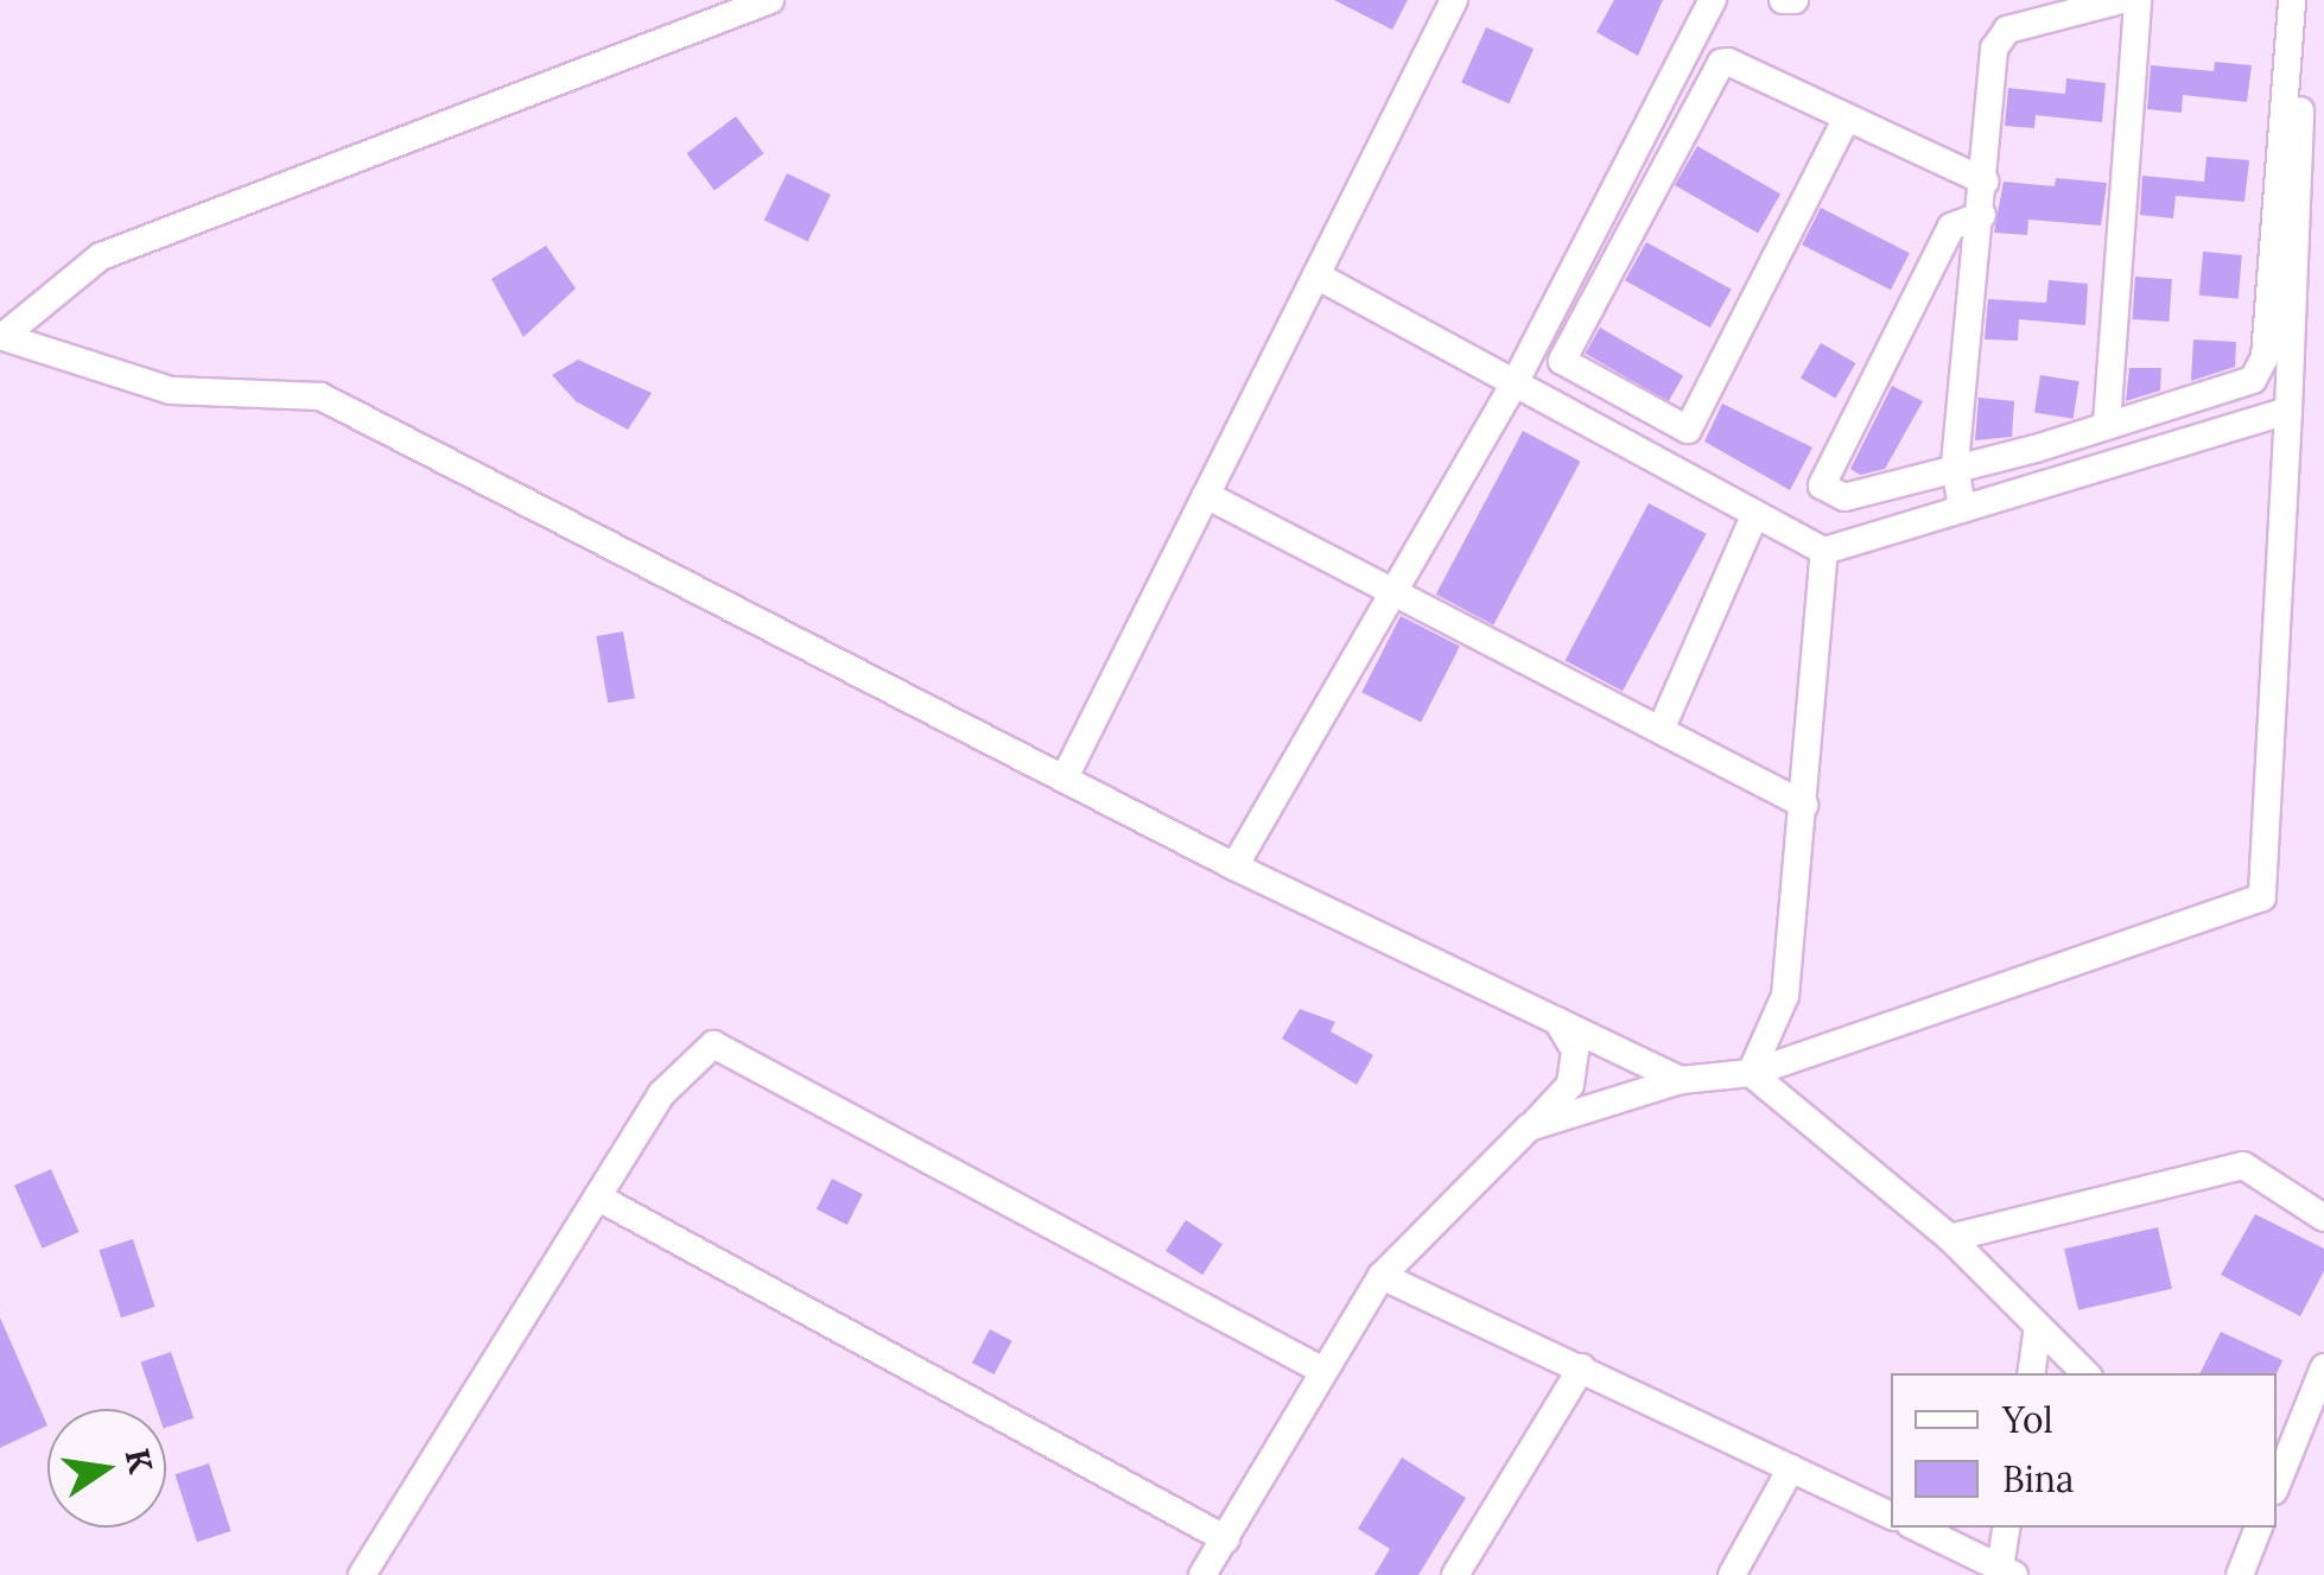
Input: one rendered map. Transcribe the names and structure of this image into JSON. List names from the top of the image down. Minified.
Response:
{"legend":["Yol","Bina"],"north":"right"}
